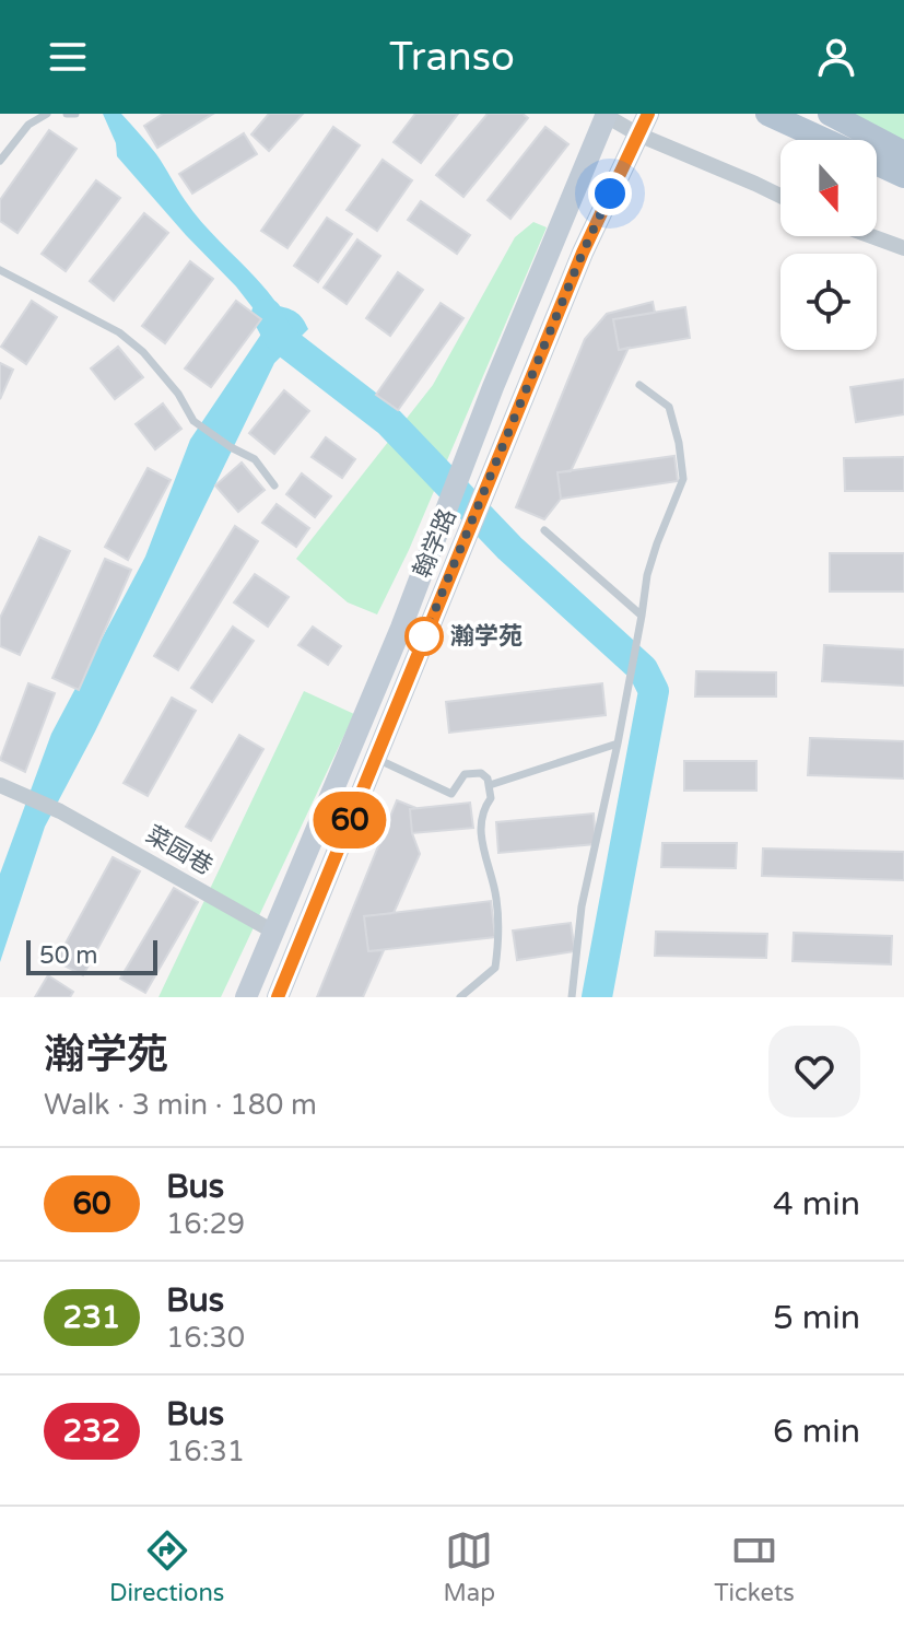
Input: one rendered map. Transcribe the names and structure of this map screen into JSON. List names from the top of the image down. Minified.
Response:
{"streets":{"street":["翰学路","菜园巷"]},"crossings":[["翰学路","菜园巷"]],"places":["瀚学苑"],"lines":["bus line 60"],"scale_bar":"50 m","north":"bottom","page":{"header":"Transo","on_map":"60","scale":"50 m","heading":["瀚学苑","Walk · 3 min · 180 m"],"list":[{"mark":"60","name":"Bus","note":"16:29","value":"4 min"},{"mark":"231","name":"Bus","note":"16:30","value":"5 min"},{"mark":"232","name":"Bus","note":"16:31","value":"6 min"}],"tabs":["Directions","Map","Tickets"]}}
